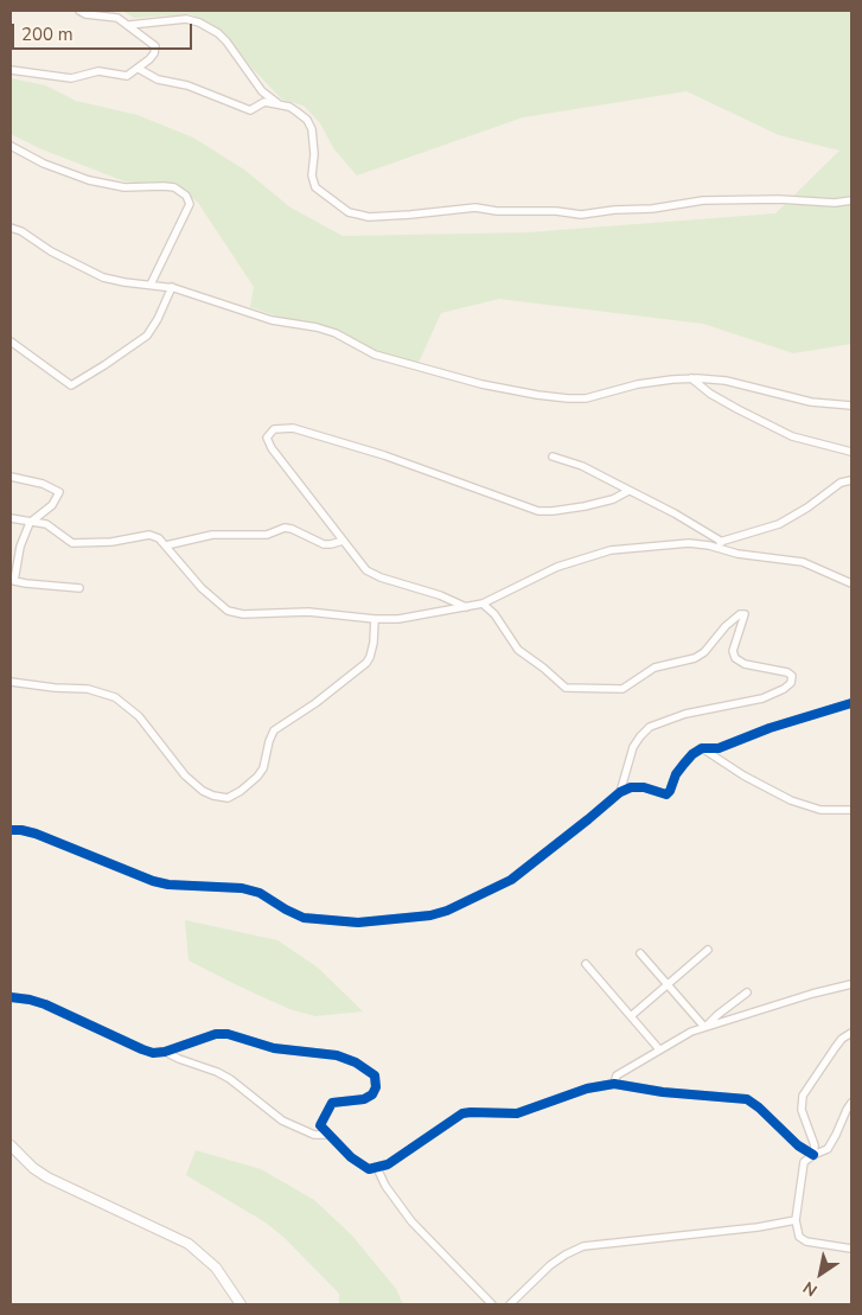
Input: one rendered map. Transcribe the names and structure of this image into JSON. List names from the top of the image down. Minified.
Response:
{"scale_bar":"200 m","north":"bottom left"}
